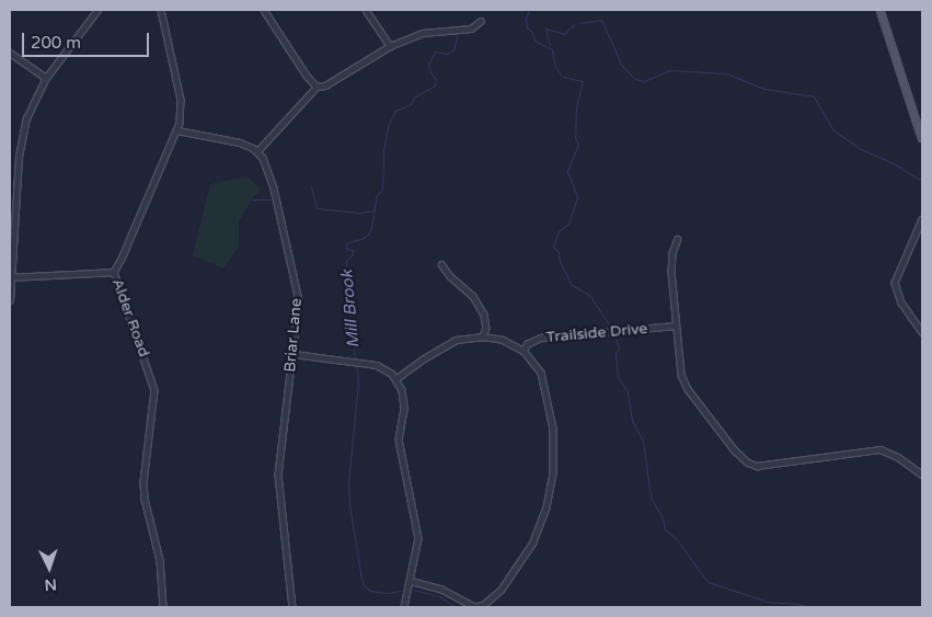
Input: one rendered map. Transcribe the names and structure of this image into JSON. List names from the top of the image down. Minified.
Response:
{"streets":{"street":["Alder Road","Trailside Drive","Briar Lane"]},"water":["Mill Brook"],"scale_bar":"200 m","north":"bottom"}
